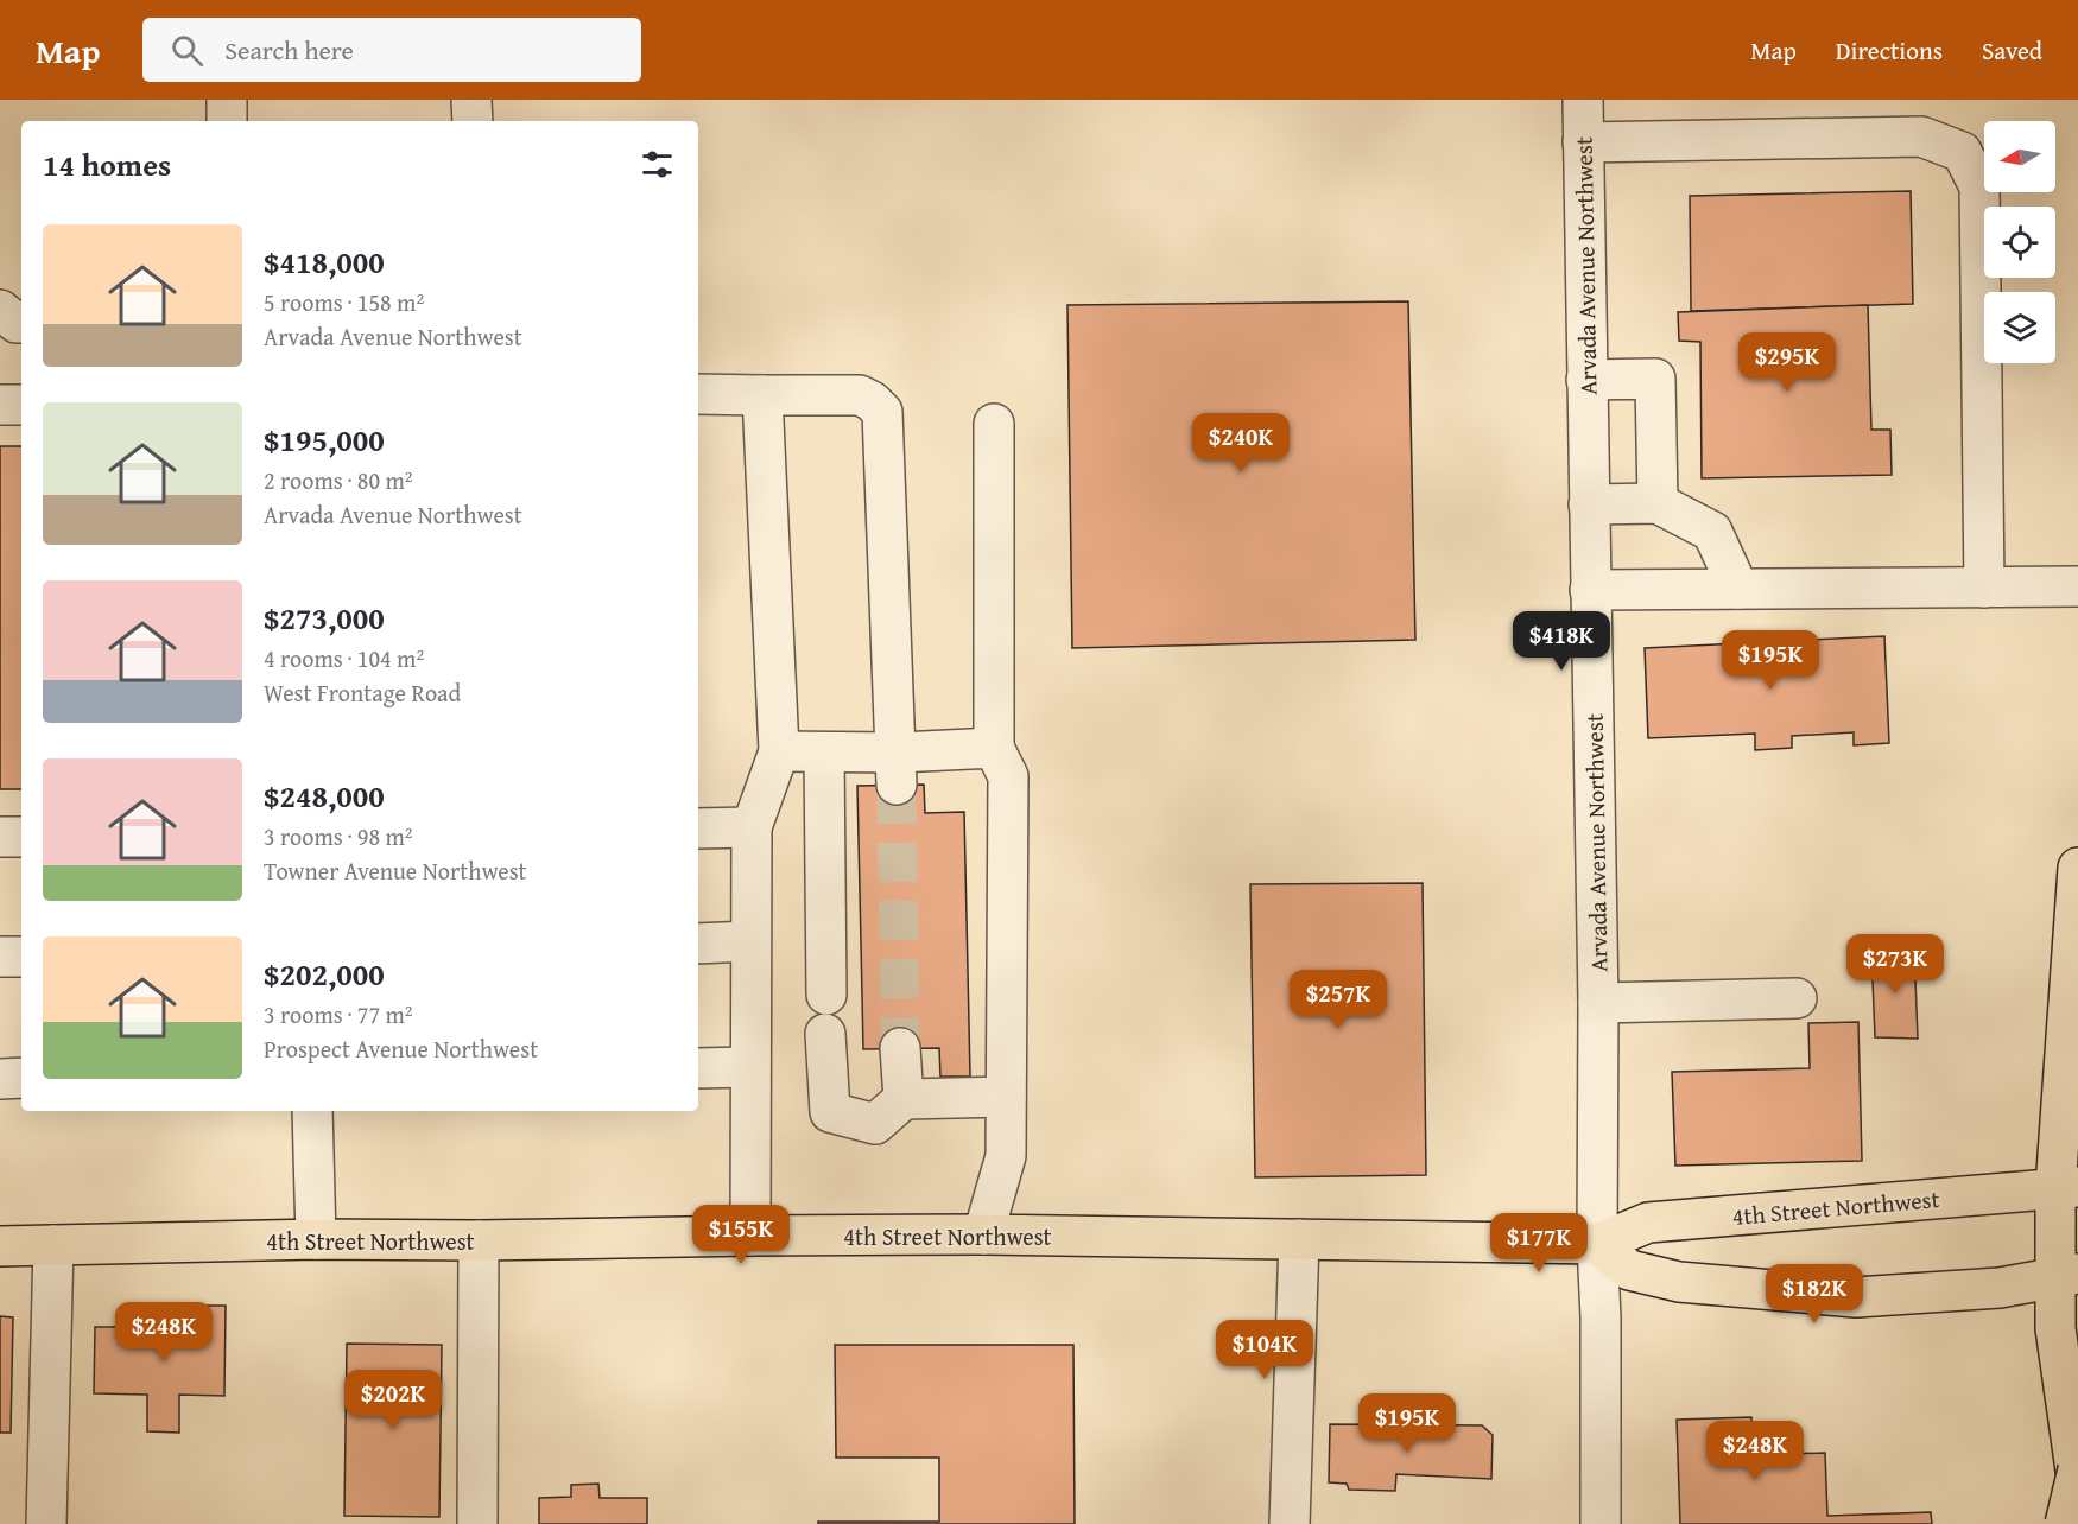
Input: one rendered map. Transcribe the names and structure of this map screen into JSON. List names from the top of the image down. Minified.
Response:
{"streets":{"main road":["4th Street Northwest"],"street":["Arvada Avenue Northwest"]},"crossings":[["Arvada Avenue Northwest","4th Street Northwest"]],"north":"left","page":{"header":"Map","search":"Search here","nav":["Map","Directions","Saved"],"heading":"14 homes","list":[{"name":"$418,000","note":"5 rooms · 158 m² · Arvada Avenue Northwest"},{"name":"$195,000","note":"2 rooms · 80 m² · Arvada Avenue Northwest"},{"name":"$273,000","note":"4 rooms · 104 m² · West Frontage Road"},{"name":"$248,000","note":"3 rooms · 98 m² · Towner Avenue Northwest"},{"name":"$202,000","note":"3 rooms · 77 m² · Prospect Avenue Northwest"}],"price":["$295K","$240K","$418K","$195K","$273K","$257K","$155K","$177K","$182K","$248K","$104K","$202K","$195K","$248K"]}}
